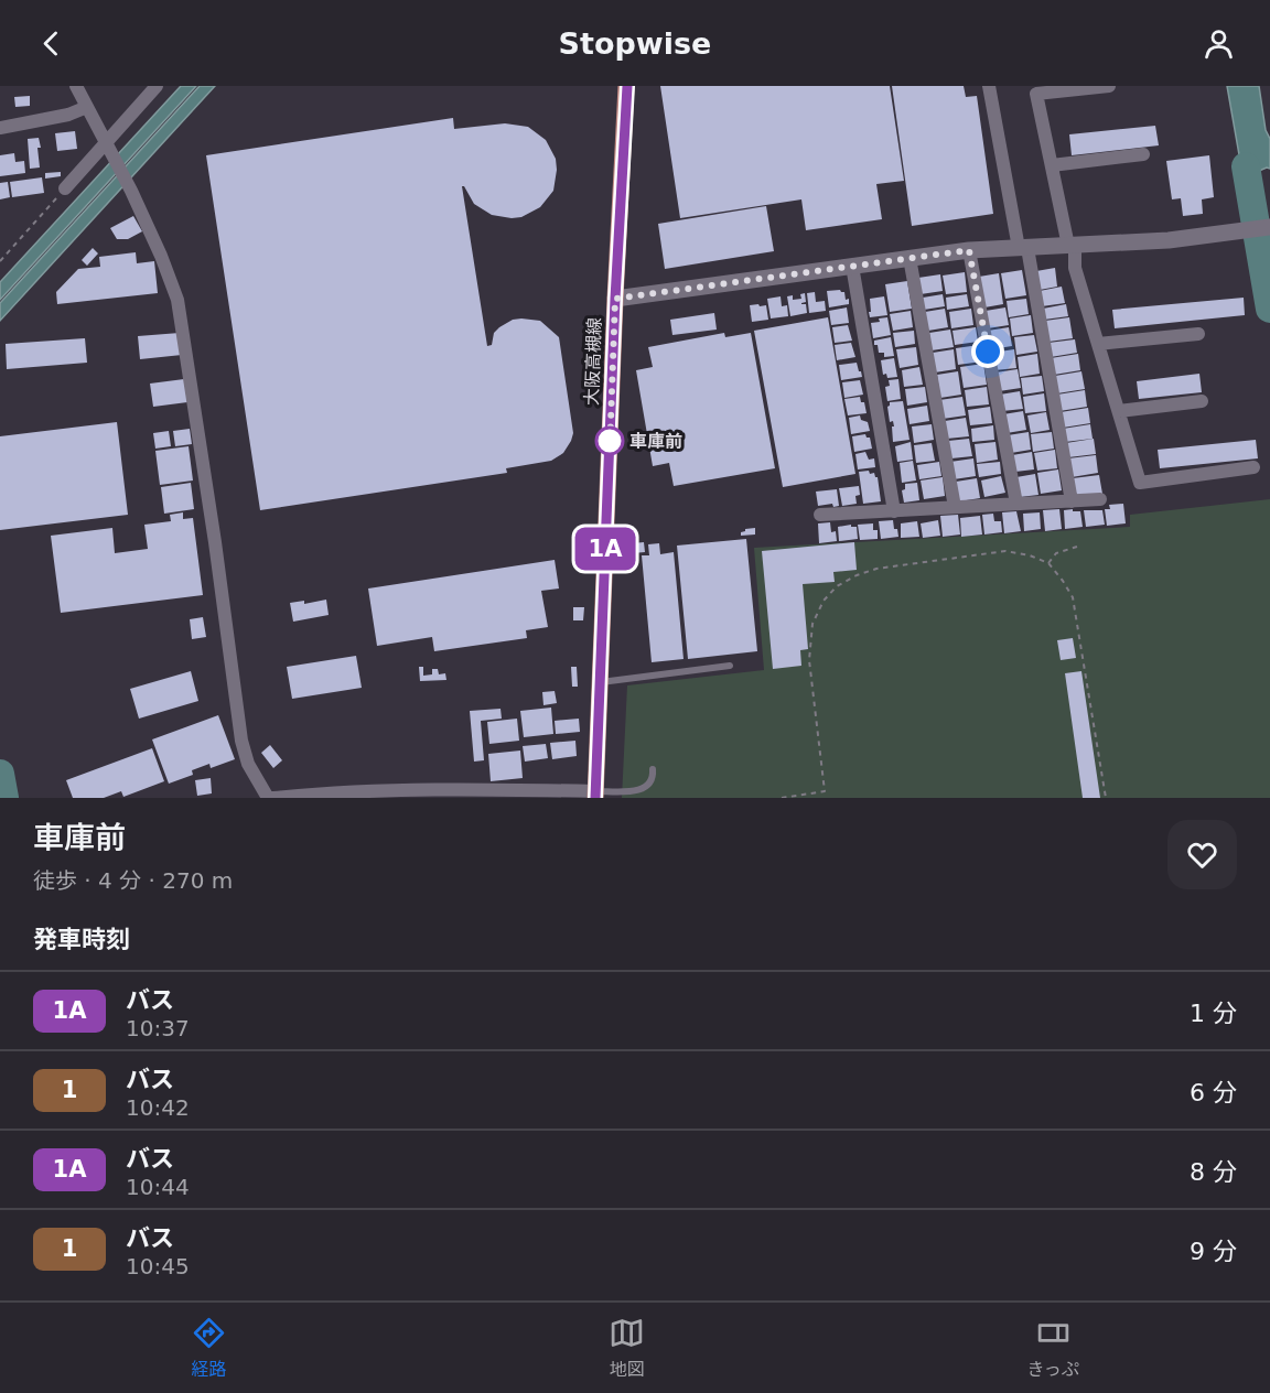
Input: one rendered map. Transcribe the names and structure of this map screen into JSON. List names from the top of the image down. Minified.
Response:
{"streets":{"main road":["大阪高槻線"]},"places":["車庫前"],"lines":["bus line 1A"],"page":{"header":"Stopwise","on_map":"1A","heading":[["車庫前","徒歩 · 4 分 · 270 m"],"発車時刻"],"list":[{"mark":"1A","name":"バス","note":"10:37","value":"1 分"},{"mark":"1","name":"バス","note":"10:42","value":"6 分"},{"mark":"1A","name":"バス","note":"10:44","value":"8 分"},{"mark":"1","name":"バス","note":"10:45","value":"9 分"}],"tabs":["経路","地図","きっぷ"]}}
